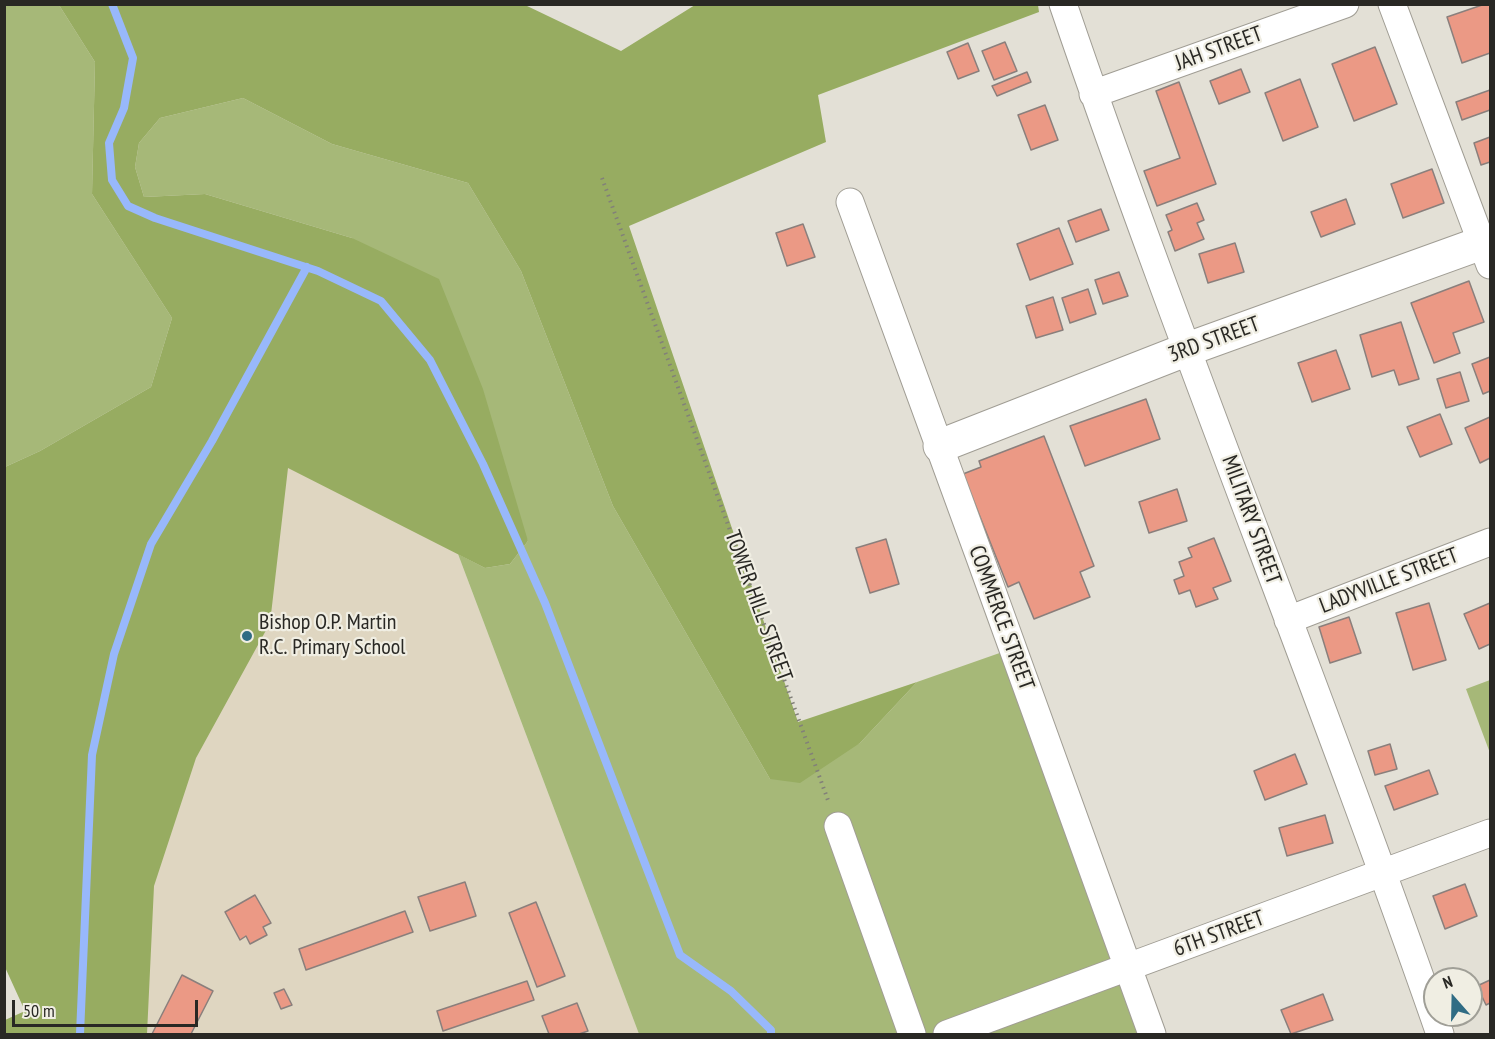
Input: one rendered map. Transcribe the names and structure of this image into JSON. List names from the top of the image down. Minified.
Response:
{"streets":{"street":["JAH STREET","3RD STREET","MILITARY STREET","LADYVILLE STREET","COMMERCE STREET","6TH STREET"],"path":["TOWER HILL STREET"]},"crossings":[["JAH STREET","MILITARY STREET"],["3RD STREET","MILITARY STREET"],["3RD STREET","COMMERCE STREET"],["MILITARY STREET","LADYVILLE STREET"],["MILITARY STREET","6TH STREET"],["COMMERCE STREET","6TH STREET"]],"places":["Bishop O.P. Martin R.C. Primary School"],"scale_bar":"50 m","north":"top"}
